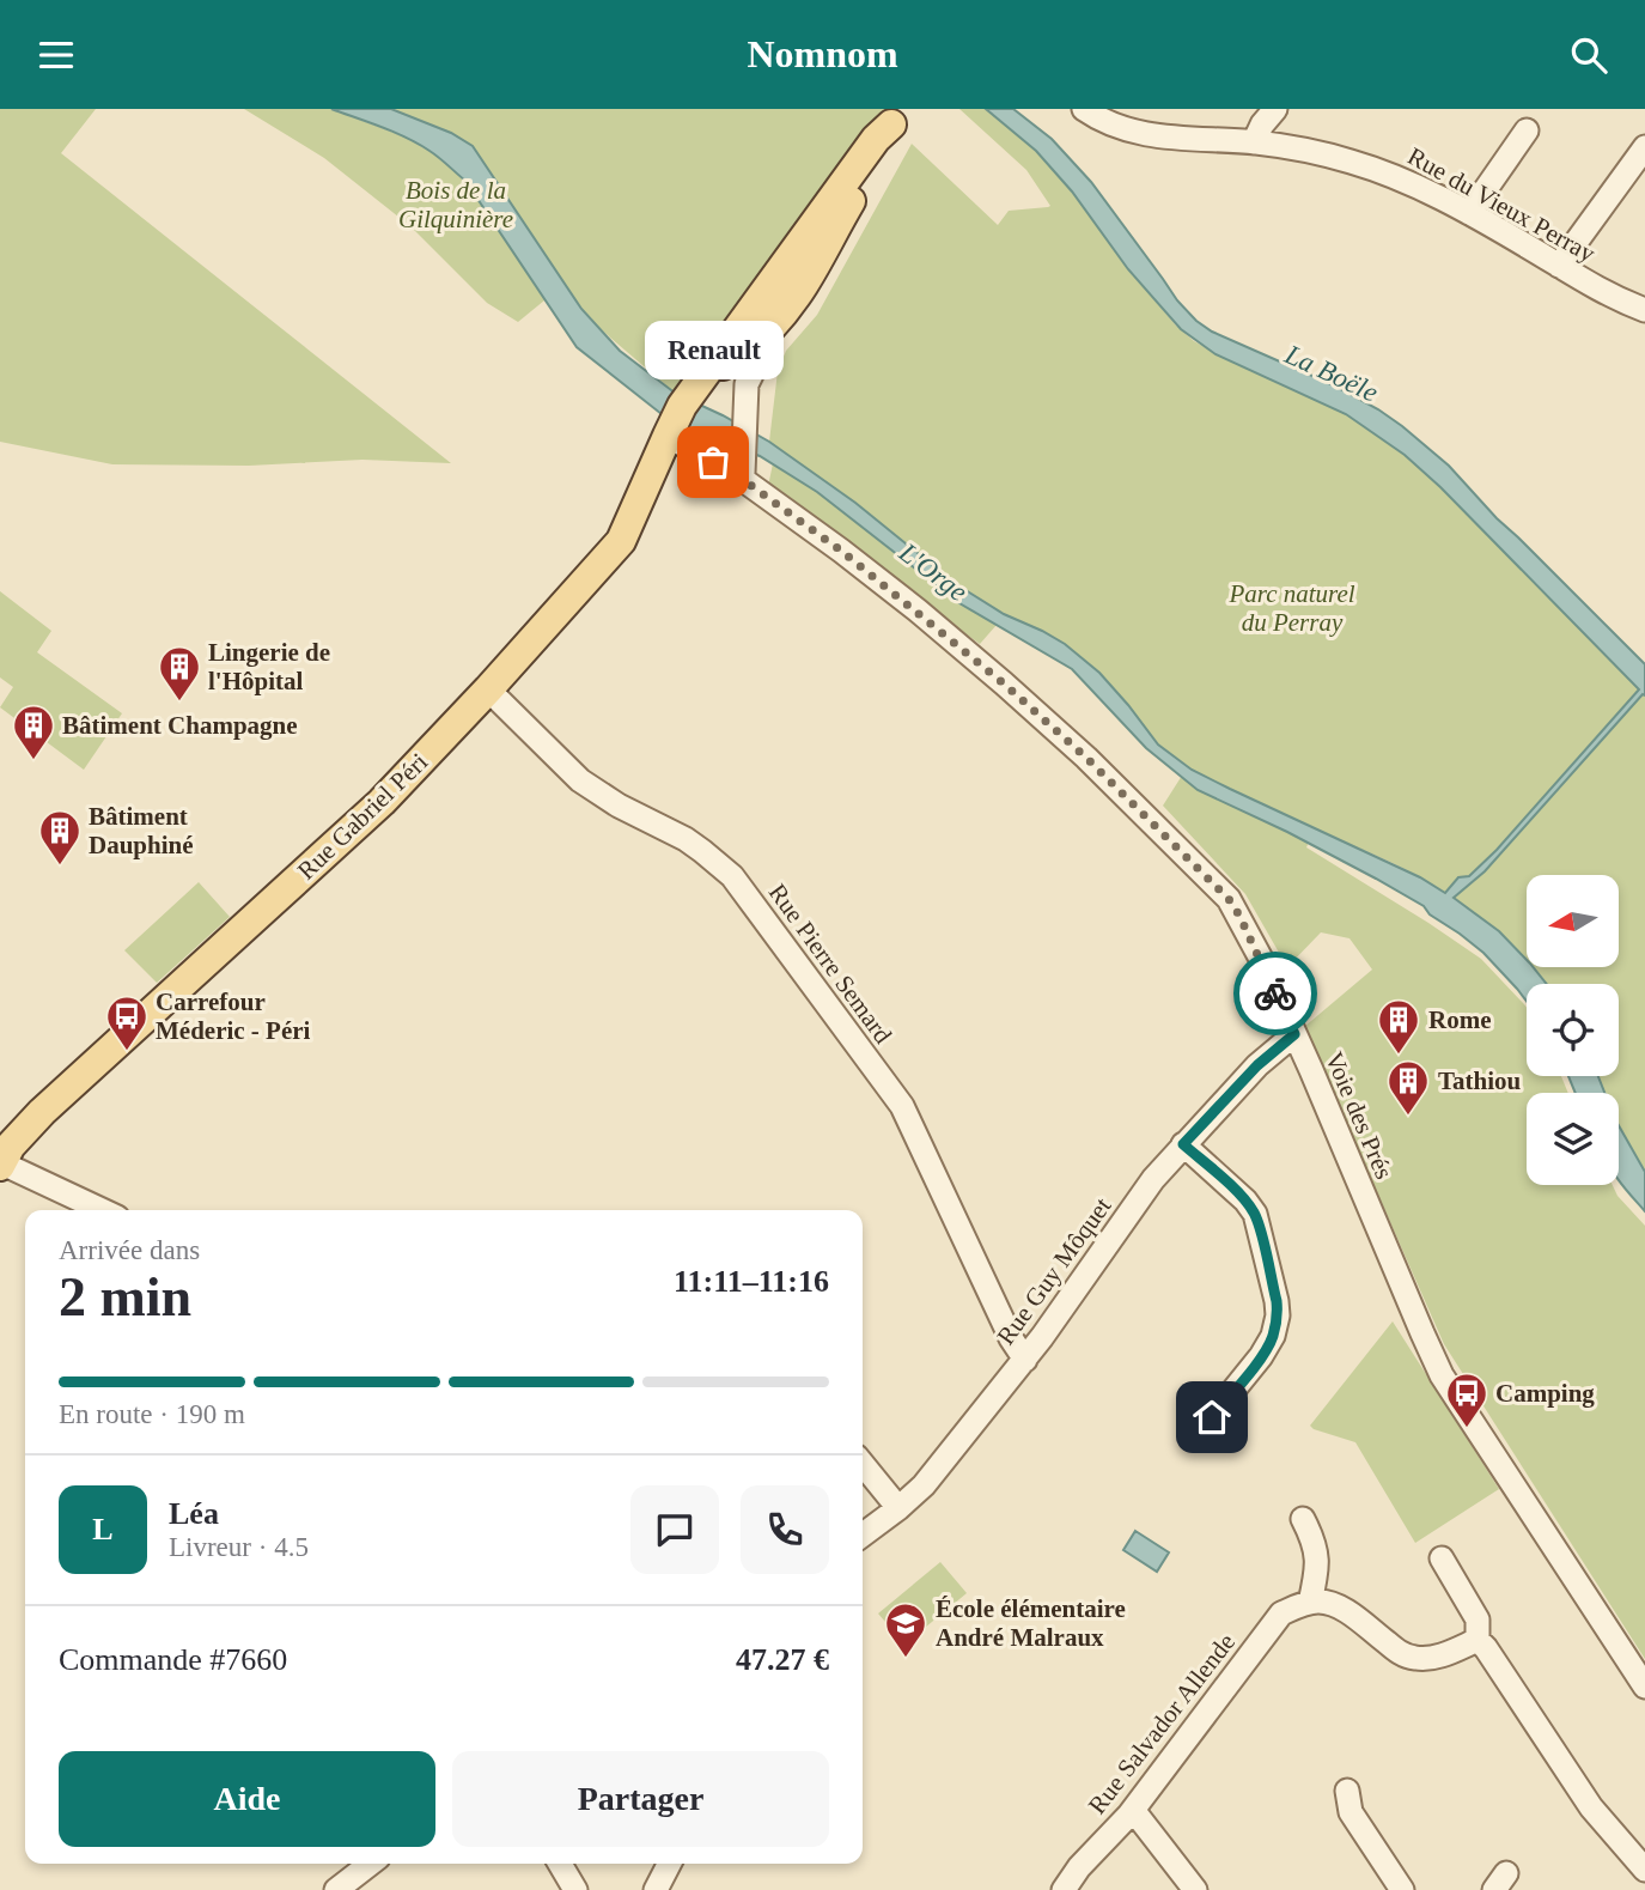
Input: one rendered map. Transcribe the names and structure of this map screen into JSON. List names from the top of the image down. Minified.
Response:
{"streets":{"main road":["Rue Gabriel Péri"],"street":["Rue du Vieux Perray","Rue Pierre Semard","Voie des Prés","Rue Guy Môquet","Rue Salvador Allende"]},"crossings":[["Rue Gabriel Péri","Rue Pierre Semard"],["Rue Gabriel Péri","Voie des Prés"],["Rue Pierre Semard","Rue Guy Môquet"],["Voie des Prés","Rue Guy Môquet"]],"water":["La Boële","L'Orge"],"parks":["Bois de la Gilquinière","Parc naturel du Perray"],"places":{"other":["Renault"],"building":["Lingerie de l'Hôpital","Bâtiment Champagne","Bâtiment Dauphiné","Rome","Tathiou"],"bus stop":["Carrefour Méderic - Péri","Camping"],"school or university":["École élémentaire André Malraux"]},"north":"left","page":{"header":"Nomnom","bubble":"Renault","heading":["2 min","Arrivée dans","11:11–11:16"],"panel":["Léa","Livreur · 4.5","Commande #7660","47.27 €"],"bar":"En route · 190 m","round":"L","buttons":["Aide","Partager"]}}
